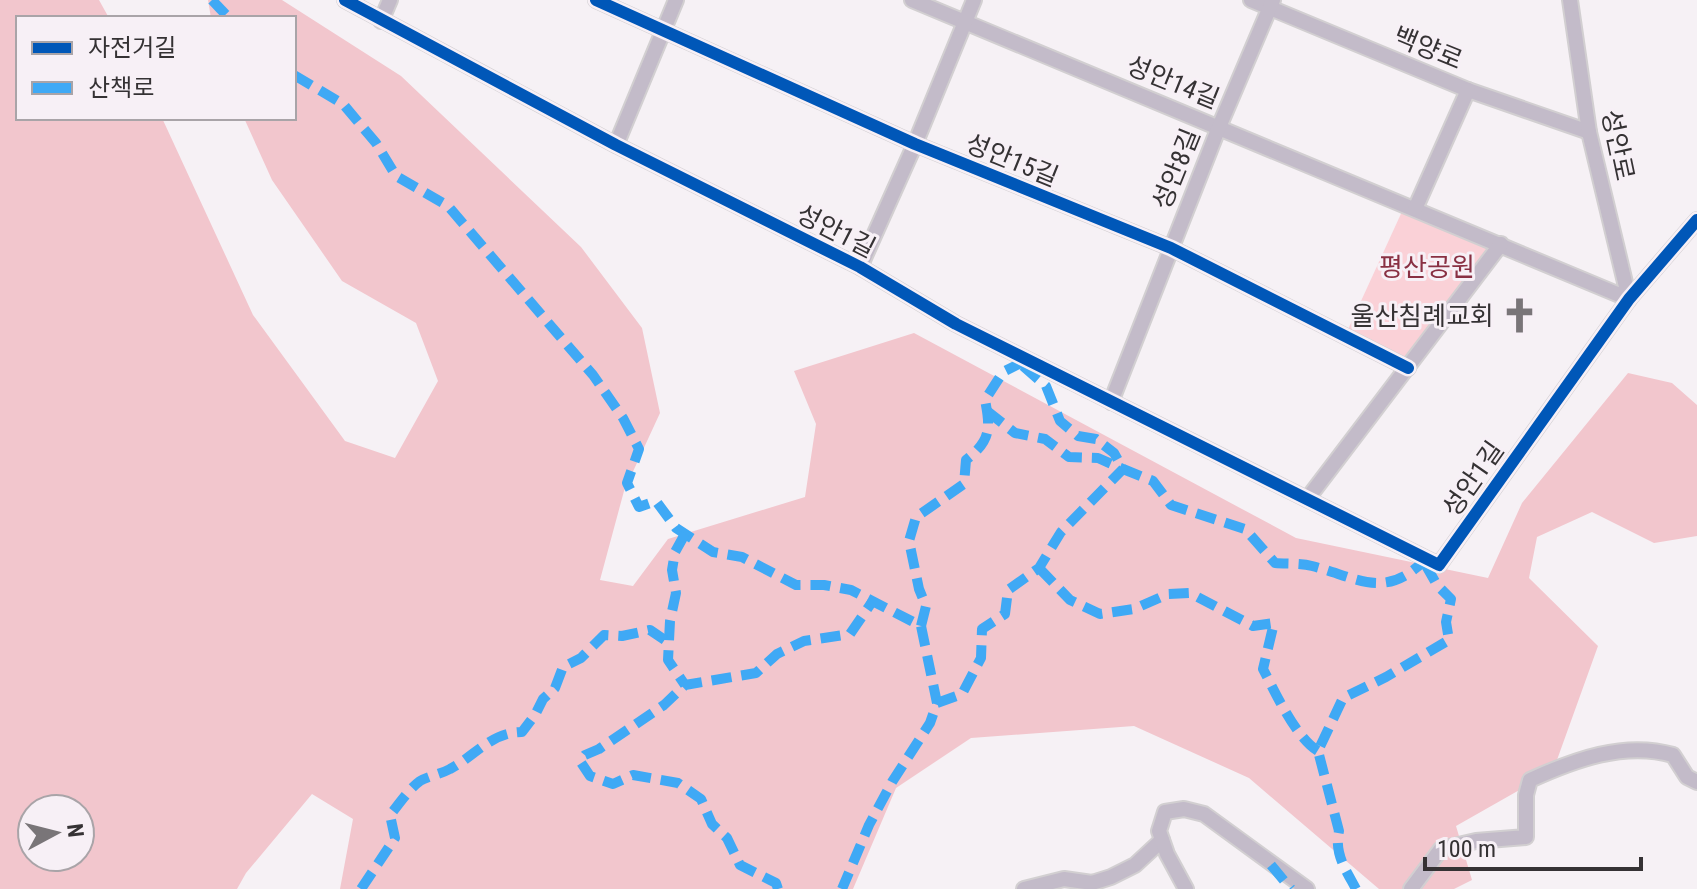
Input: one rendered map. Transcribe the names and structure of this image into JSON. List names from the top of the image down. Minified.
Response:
{"streets":{"street":["백양로","성안14길","성안로","성안15길","성안8길","성안1길"]},"crossings":[["백양로","성안로"],["백양로","성안8길"],["성안14길","성안로"],["성안14길","성안8길"],["성안14길","성안1길"],["성안로","성안1길"],["성안15길","성안8길"],["성안8길","성안1길"]],"parks":["평산공원"],"places":{"church":["울산침례교회"]},"legend":["자전거길","산책로"],"scale_bar":"100 m","north":"right"}
